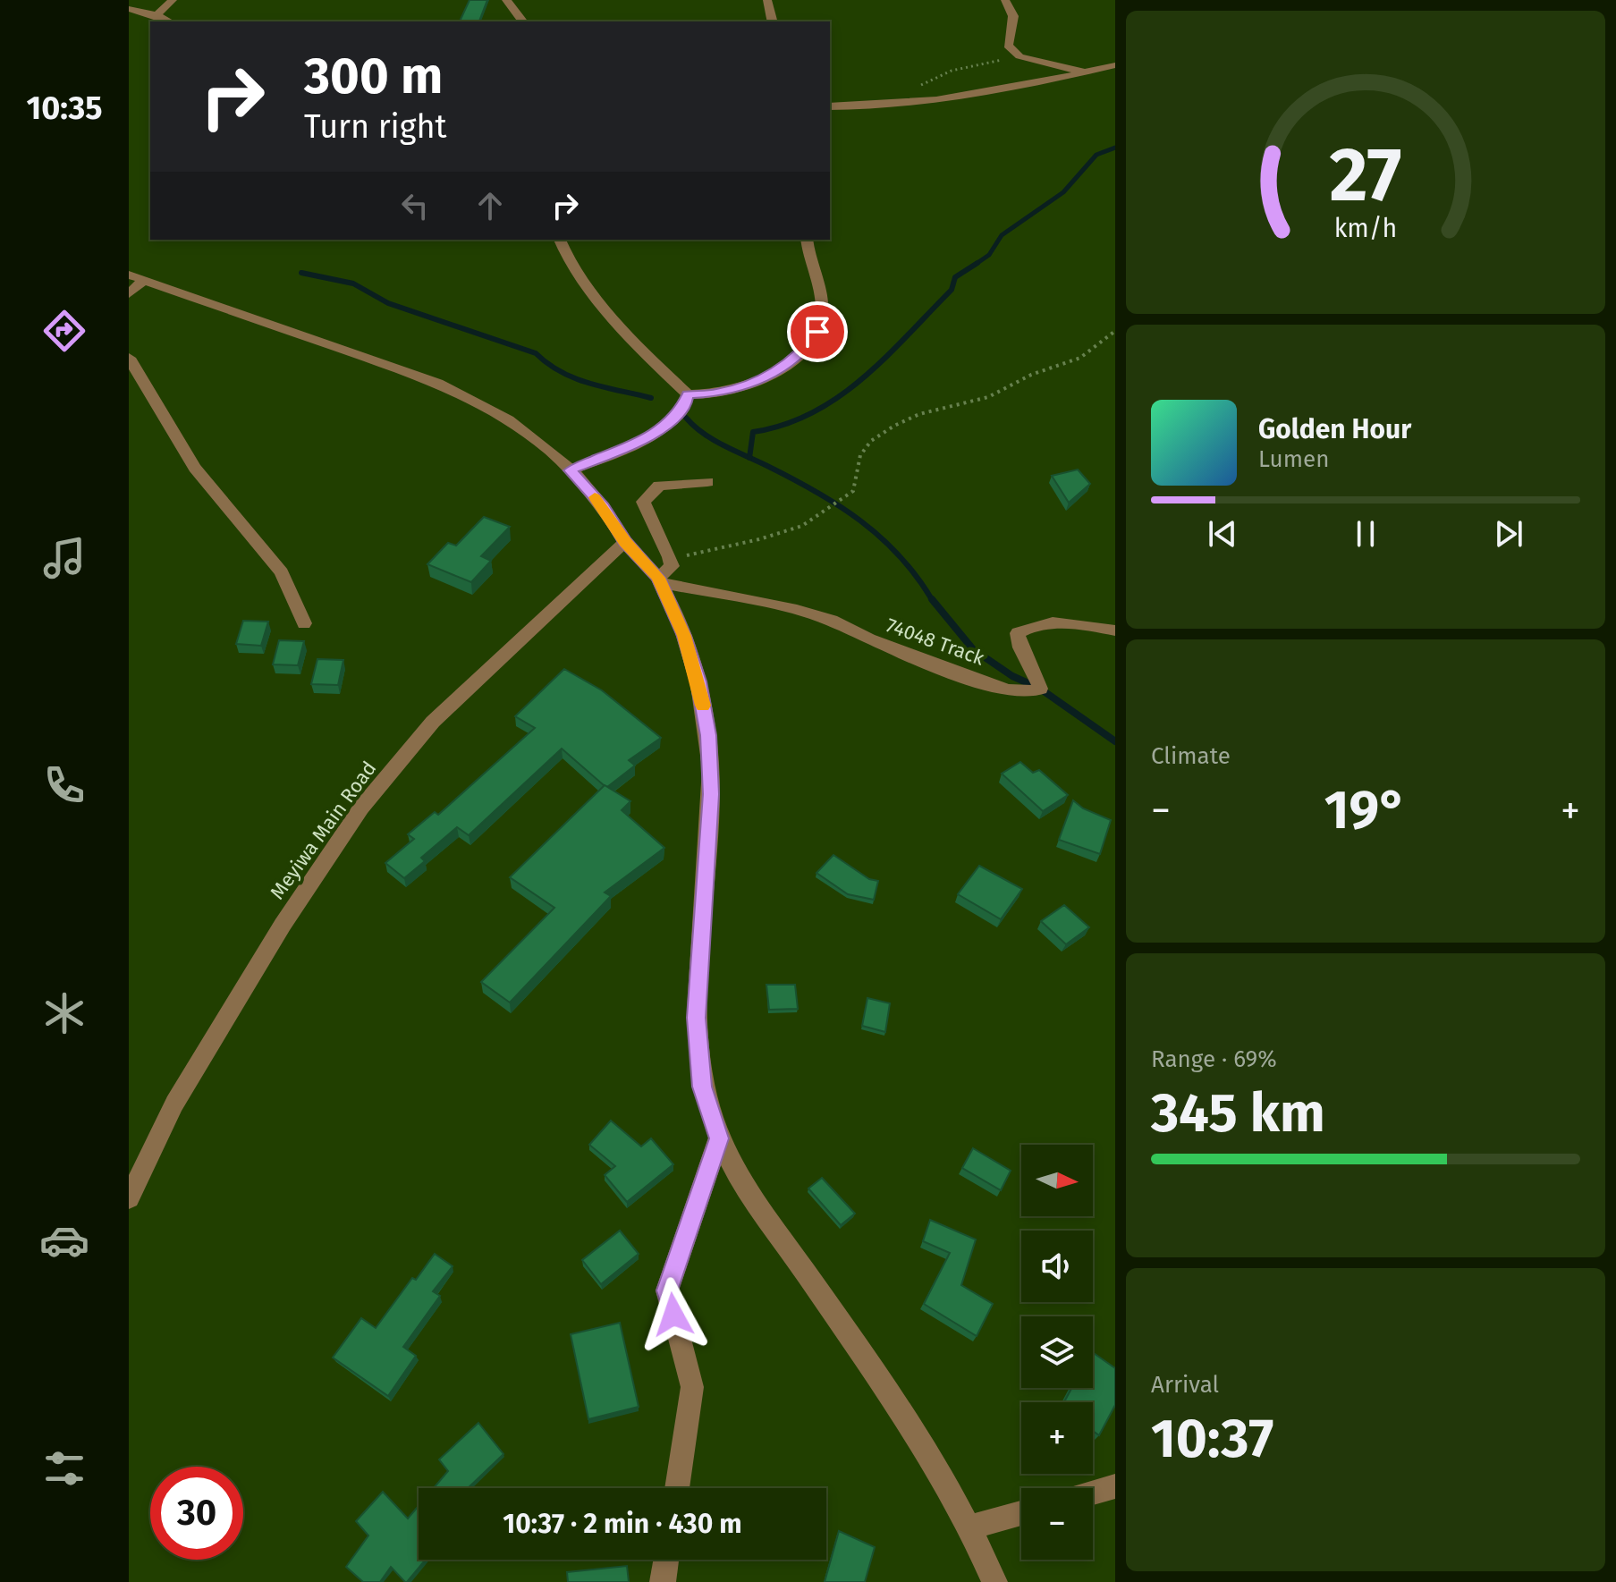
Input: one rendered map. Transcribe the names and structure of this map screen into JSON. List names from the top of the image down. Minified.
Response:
{"streets":{"street":["74048 Track","Meyiwa Main Road"]},"north":"right","page":{"tabs":"10:35","turn":["300 m","Turn right"],"song":["Golden Hour","Lumen"],"tile":["Climate",["Range · 69%","345 km"],["Arrival","10:37"]],"heat":["−","19°","+"],"map_buttons":["+","−"],"limit":"30","trip":"10:37 · 2 min · 430 m","gauge":["27","km/h"]}}
